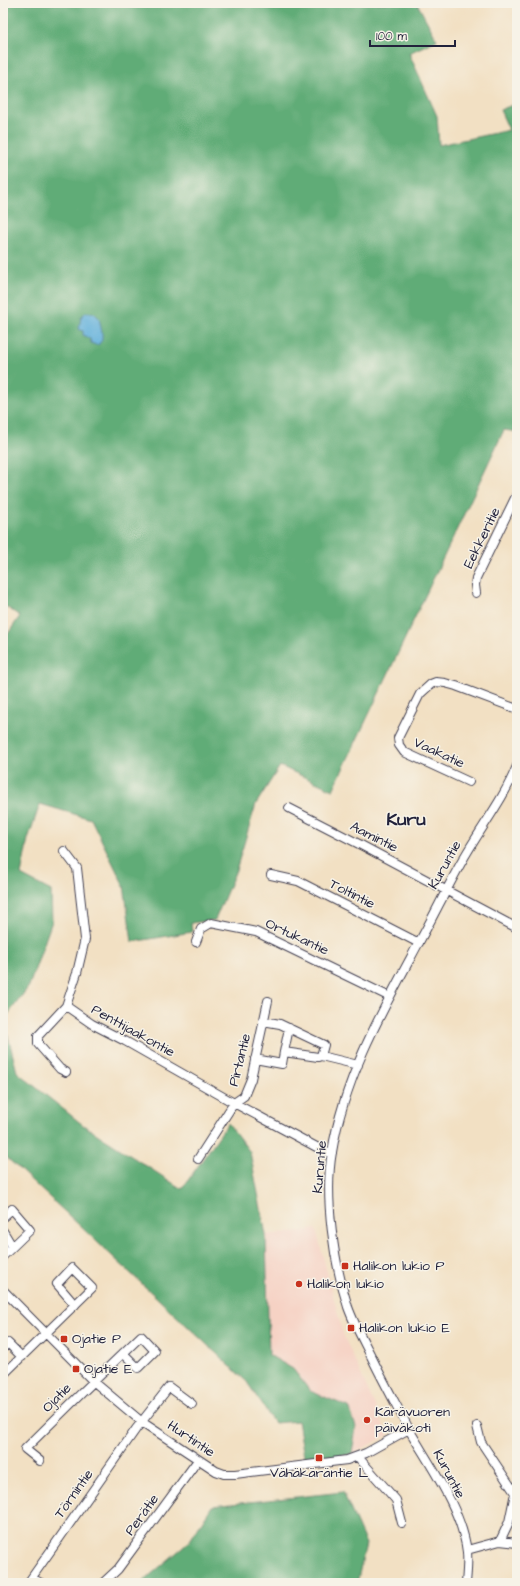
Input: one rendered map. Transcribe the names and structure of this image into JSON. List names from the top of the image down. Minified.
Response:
{"streets":{"street":["Eekkeritie","Vaakatie","Aamintie","Kuruntie","Toltintie","Ortukantie","Penttijaakontie","Pirtantie","Ojatie","Hurtintie","Törnintie","Perätie"]},"crossings":[["Aamintie","Kuruntie"],["Kuruntie","Toltintie"],["Kuruntie","Ortukantie"],["Kuruntie","Penttijaakontie"],["Kuruntie","Hurtintie"],["Penttijaakontie","Pirtantie"],["Ojatie","Hurtintie"],["Hurtintie","Törnintie"],["Hurtintie","Perätie"]],"districts":["Kuru"],"places":{"transit":["Halikon lukio P","Halikon lukio E","Ojatie P","Ojatie E","Vähäkäräntie L"],"other":["Halikon lukio","Kärävuoren päiväkoti"]},"scale_bar":"100 m"}
